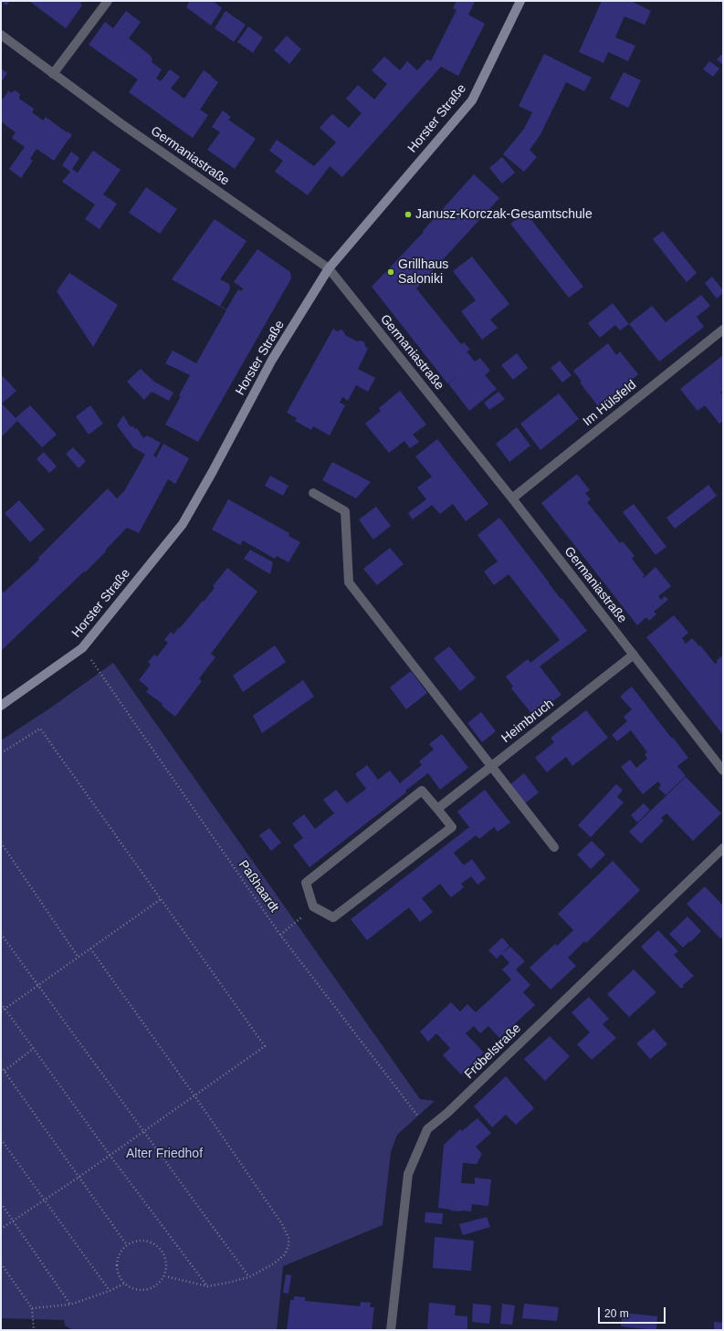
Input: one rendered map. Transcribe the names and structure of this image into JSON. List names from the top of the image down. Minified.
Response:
{"streets":{"main road":["Horster Straße"],"street":["Germaniastraße","Im Hülsfeld","Heimbruch","Fröbelstraße"],"path":["Paßhaardt"]},"crossings":[["Horster Straße","Germaniastraße"],["Horster Straße","Paßhaardt"],["Germaniastraße","Im Hülsfeld"],["Germaniastraße","Heimbruch"],["Paßhaardt","Fröbelstraße"]],"parks":["Alter Friedhof"],"places":["Janusz-Korczak-Gesamtschule","Grillhaus Saloniki"],"scale_bar":"20 m"}
